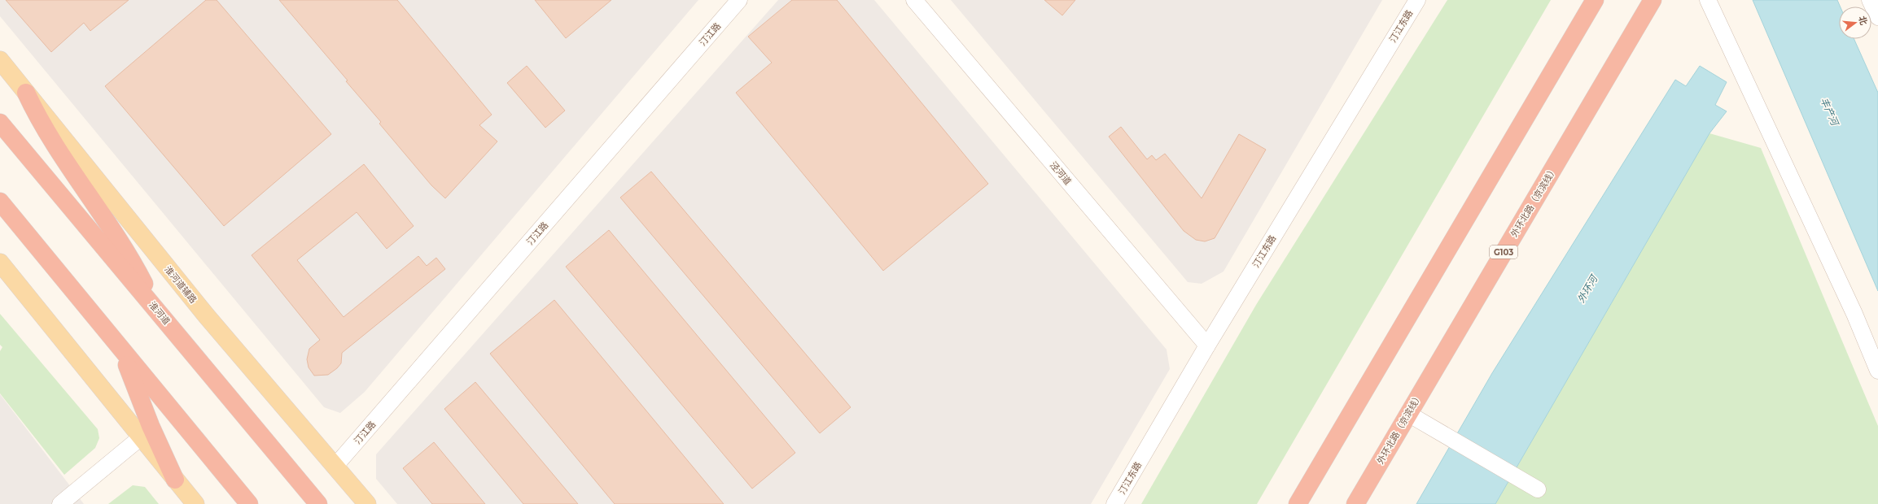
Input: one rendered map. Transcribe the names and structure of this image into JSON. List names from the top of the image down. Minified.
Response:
{"streets":{"highway":["外环北路（京滨线）","G103","淮河道"],"main road":["淮河道辅路"],"street":["汀江东路","汀江路","泾河道"]},"crossings":[["汀江东路","泾河道"],["汀江路","淮河道辅路"]],"water":["丰产河","外环河"],"north":"right"}
